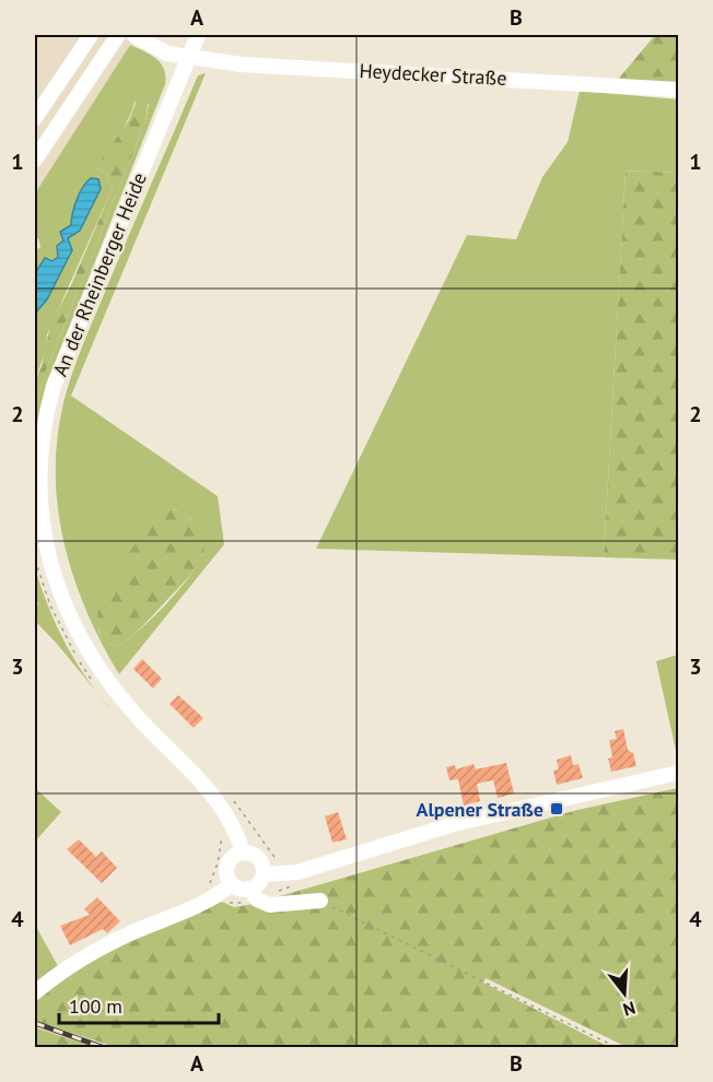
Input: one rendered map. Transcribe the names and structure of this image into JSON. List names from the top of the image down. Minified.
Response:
{"streets":{"street":["Heydecker Straße","An der Rheinberger Heide"]},"crossings":[["Heydecker Straße","An der Rheinberger Heide"]],"places":{"transit":["Alpener Straße"]},"scale_bar":"100 m","north":"bottom","grid":{"columns":["A","B"],"rows":["1","2","3","4"]}}
